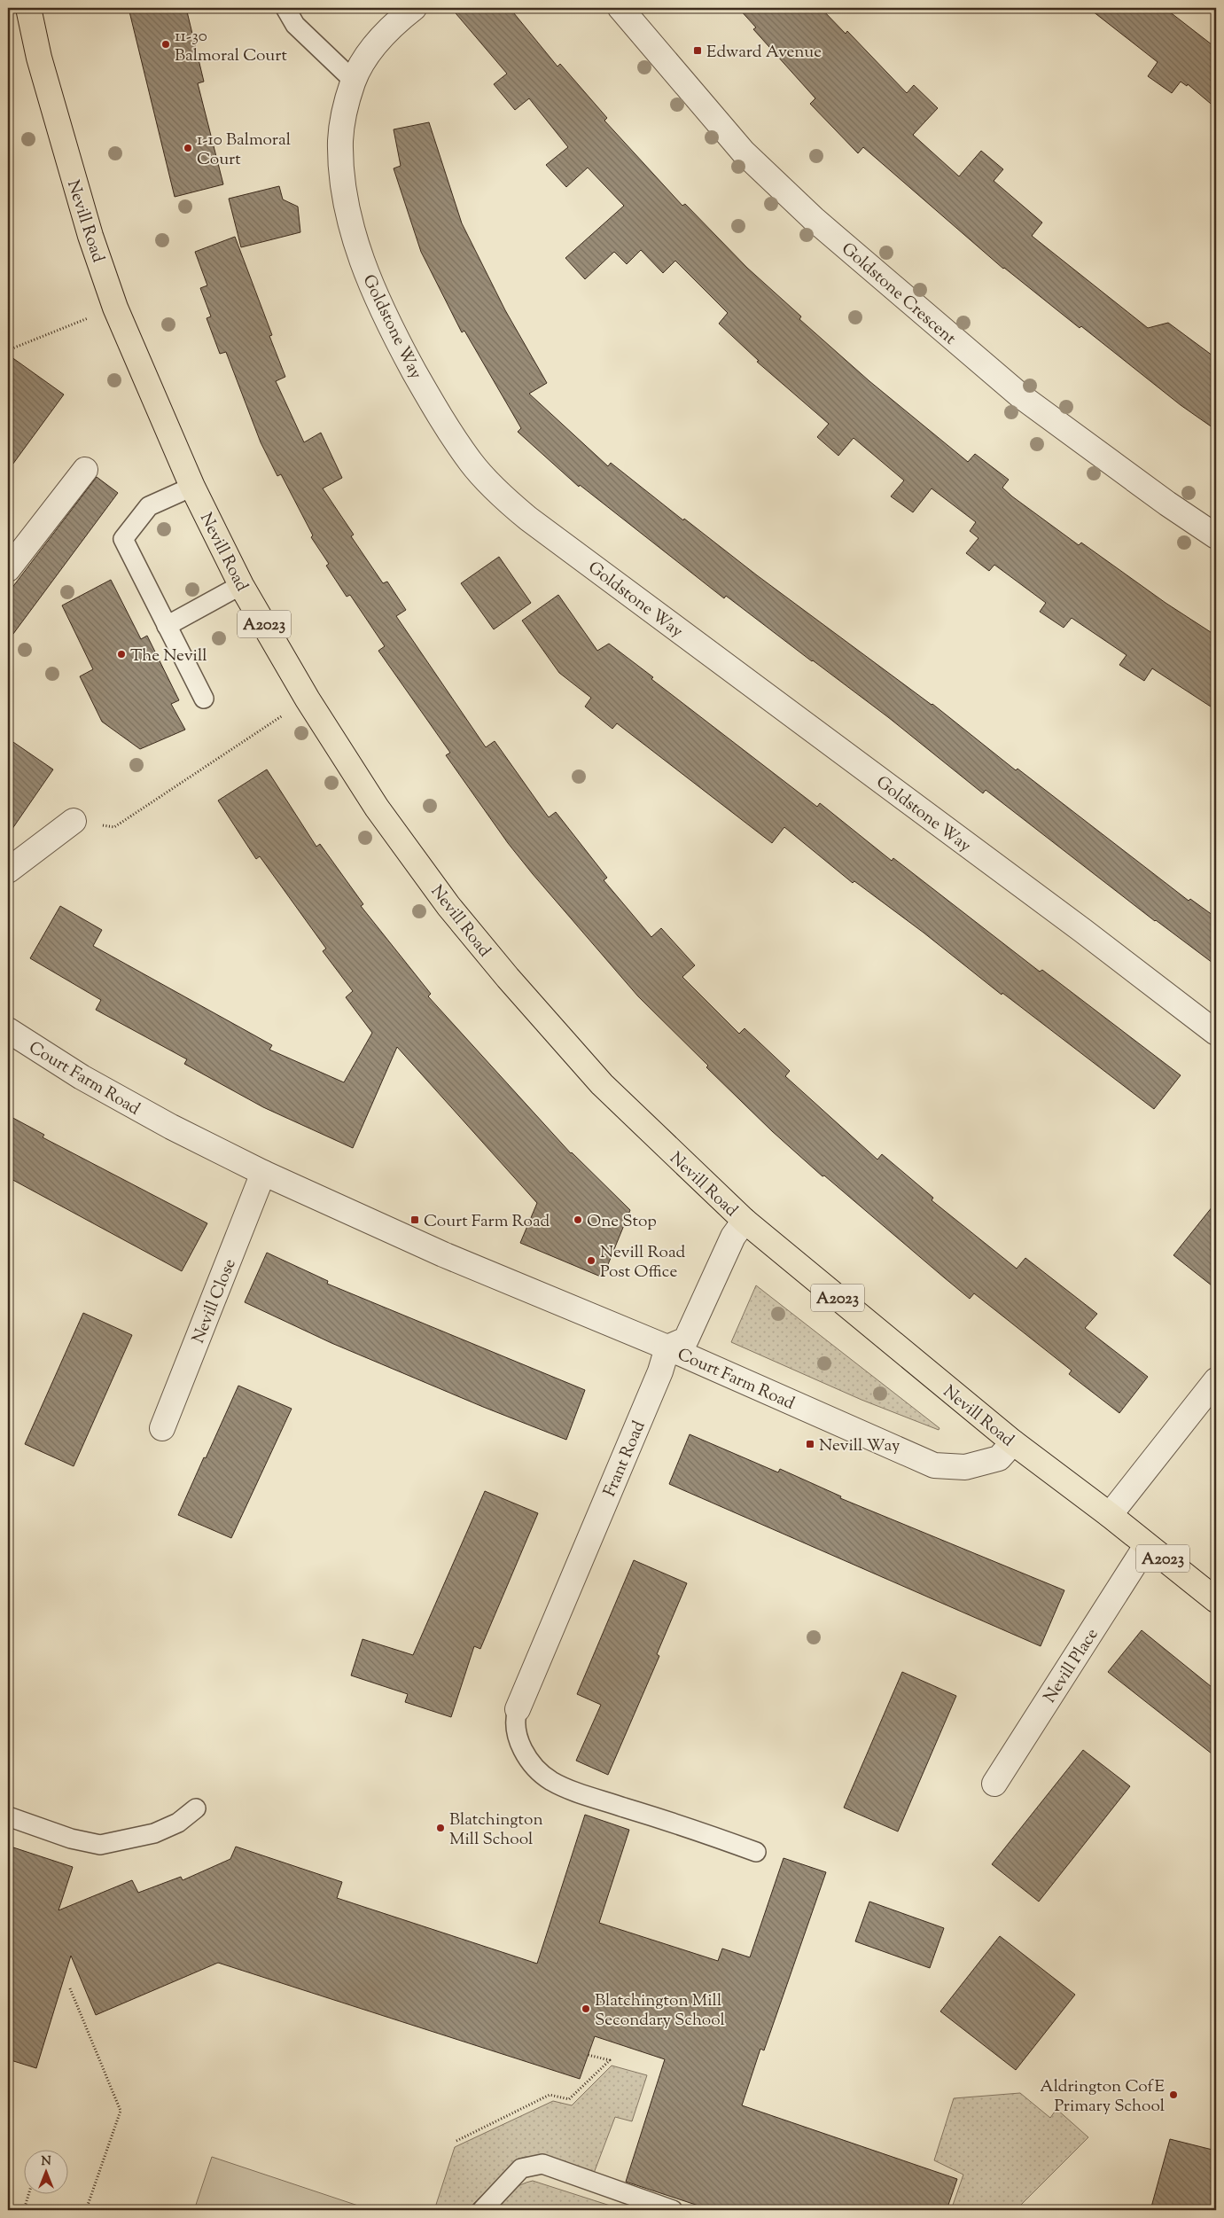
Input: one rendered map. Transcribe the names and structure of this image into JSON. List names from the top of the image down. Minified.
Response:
{"streets":{"main road":["Nevill Road","A2023"],"street":["Goldstone Crescent","Goldstone Way","Court Farm Road","Nevill Close","Frant Road","Nevill Place"]},"crossings":[["Nevill Road","Court Farm Road"],["Nevill Road","Nevill Place"],["Court Farm Road","Nevill Close"],["Court Farm Road","Frant Road"]],"places":{"other":["11-30 Balmoral Court","1-10 Balmoral Court","The Nevill","One Stop","Nevill Road Post Office","Blatchington Mill School","Blatchington Mill Secondary School","Aldrington CofE Primary School"],"transit":["Edward Avenue","Court Farm Road","Nevill Way"]},"north":"top"}
